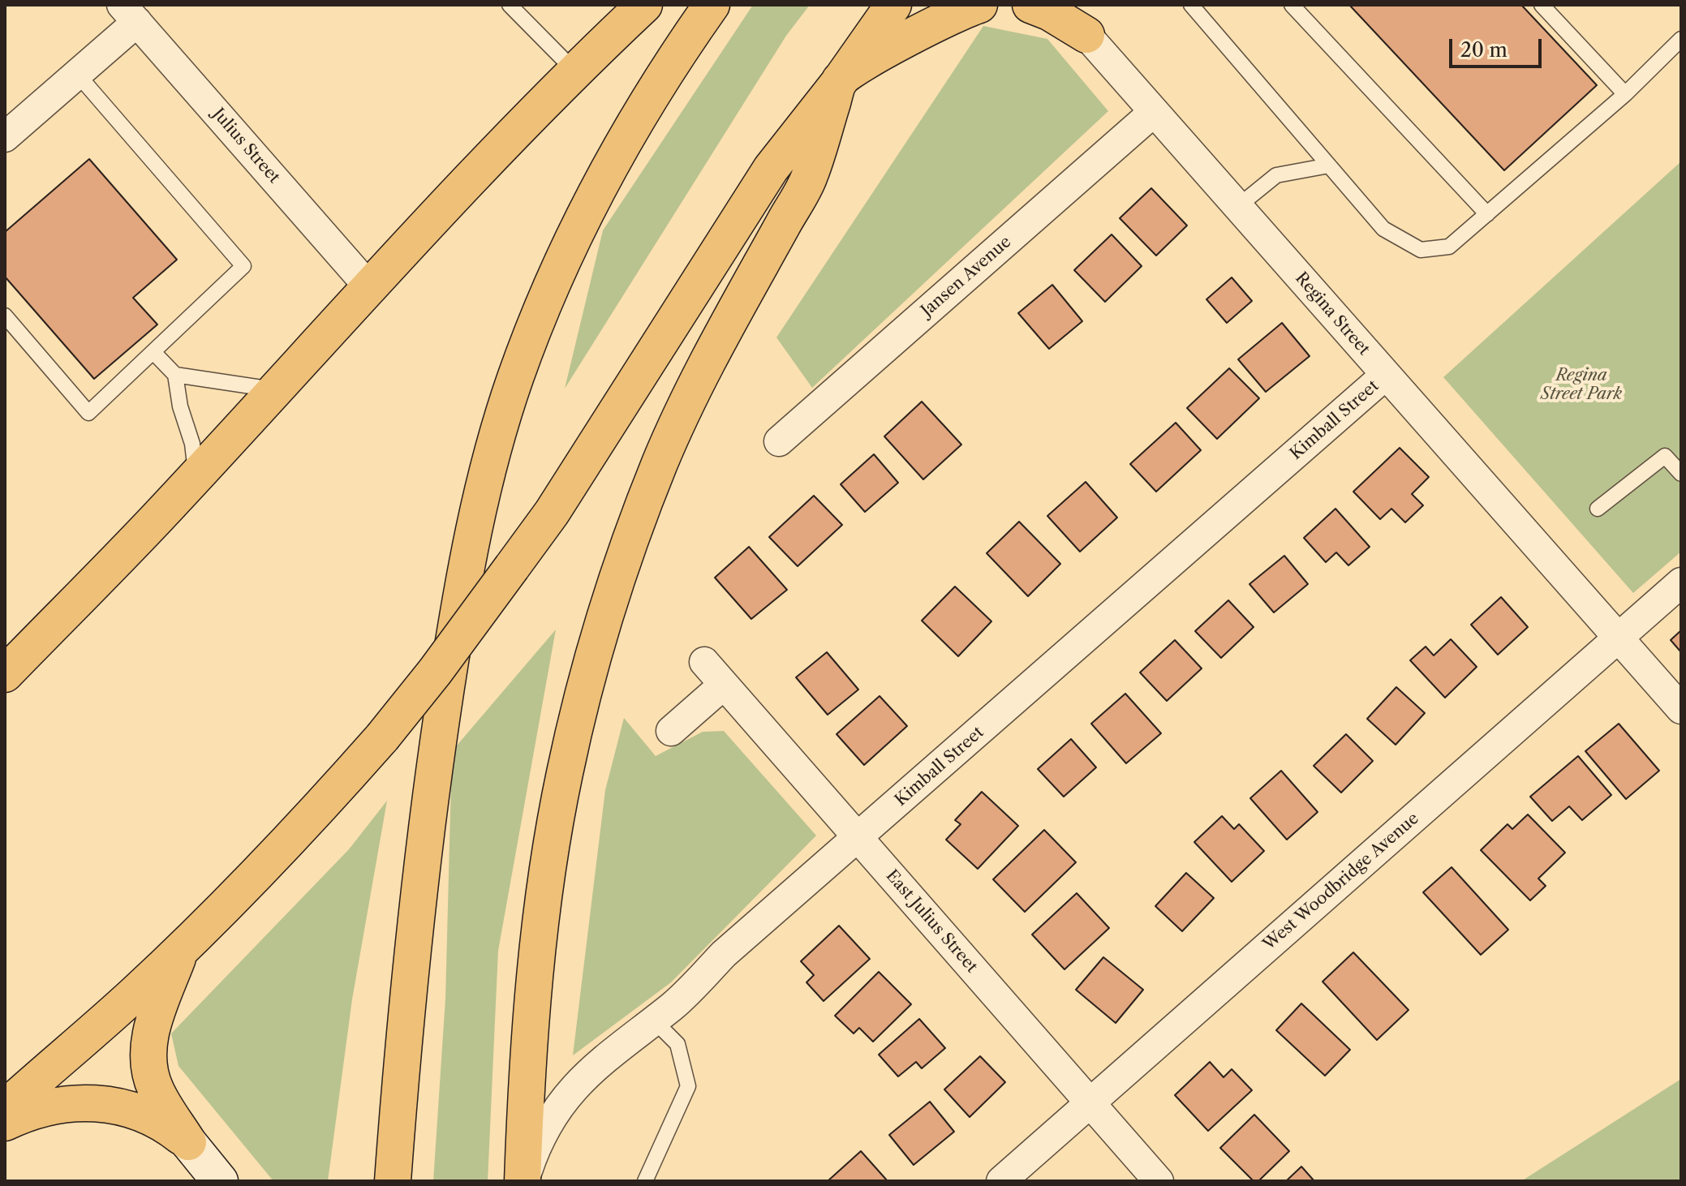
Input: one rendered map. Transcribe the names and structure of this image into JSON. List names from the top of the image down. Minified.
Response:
{"streets":{"street":["Julius Street","Jansen Avenue","Regina Street","Kimball Street","West Woodbridge Avenue","East Julius Street"]},"crossings":[["Jansen Avenue","Regina Street"],["Regina Street","Kimball Street"],["Regina Street","West Woodbridge Avenue"],["Kimball Street","East Julius Street"],["West Woodbridge Avenue","East Julius Street"]],"parks":["Regina Street Park"],"scale_bar":"20 m"}
